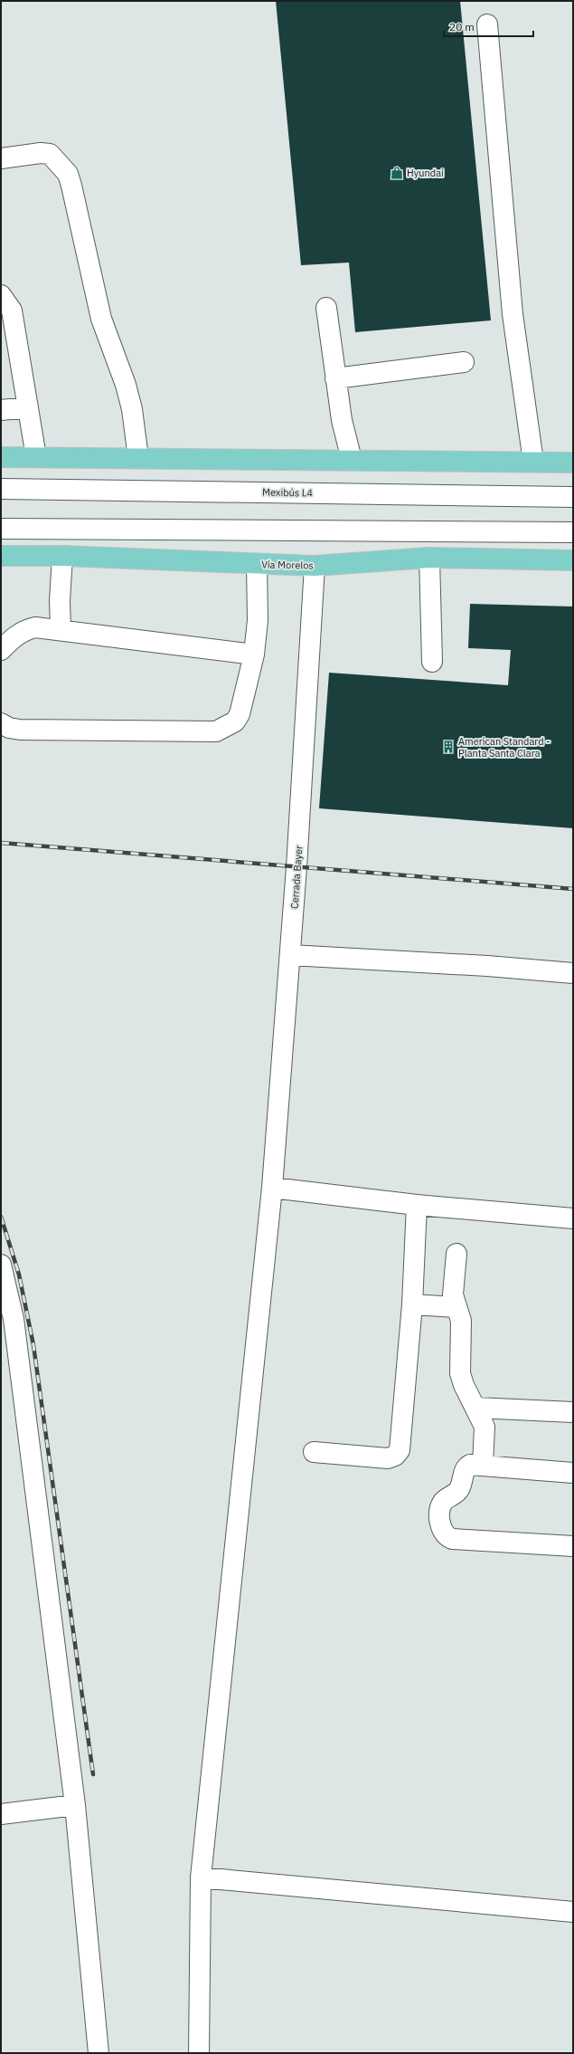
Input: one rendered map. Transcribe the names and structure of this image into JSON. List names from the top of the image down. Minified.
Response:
{"streets":{"main road":["Vía Morelos"],"lane":["Mexibús L4","Cerrada Bayer"]},"crossings":[["Vía Morelos","Cerrada Bayer"]],"places":{"shop":["Hyundai"],"building":["American Standard - Planta Santa Clara"]},"scale_bar":"20 m"}
